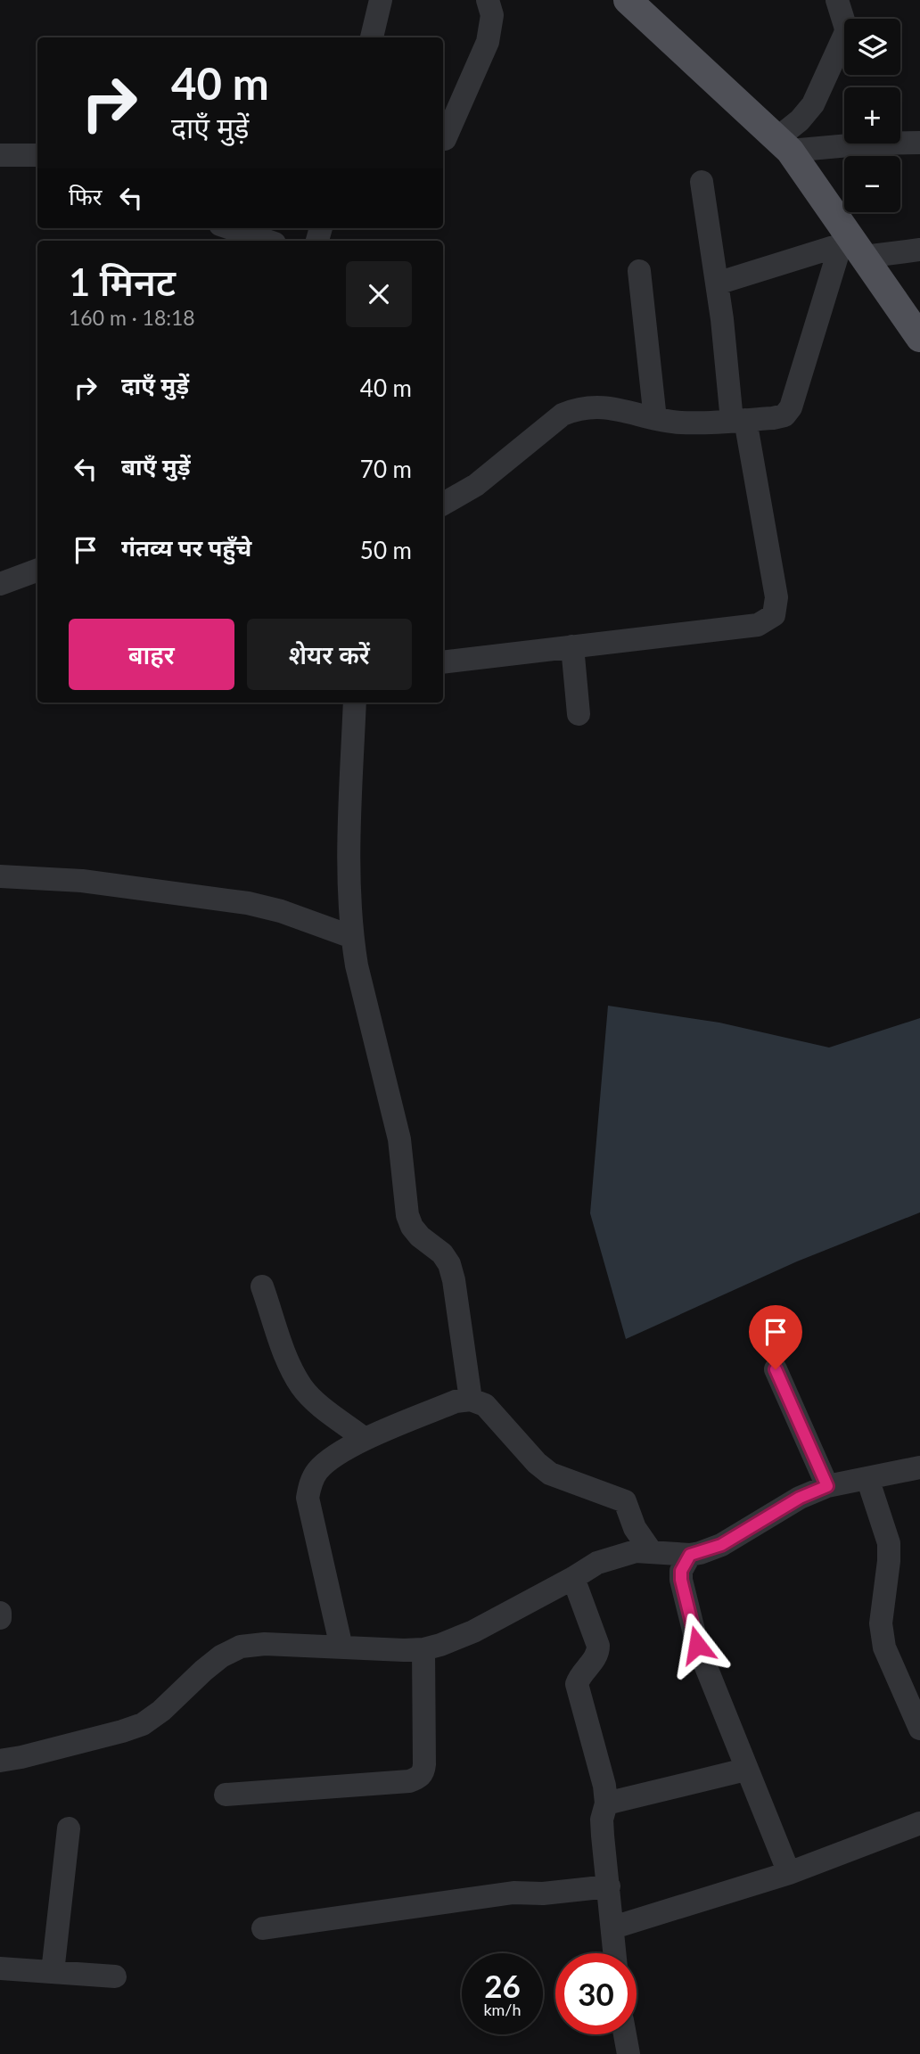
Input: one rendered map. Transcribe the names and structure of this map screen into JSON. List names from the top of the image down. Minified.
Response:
{"page":{"map_buttons":["+","−"],"turn":["40 m","दाएँ मुड़ें"],"then":"फिर","heading":["1 मिनट","160 m · 18:18"],"list":[{"name":"दाएँ मुड़ें","value":"40 m"},{"name":"बाएँ मुड़ें","value":"70 m"},{"name":"गंतव्य पर पहुँचे","value":"50 m"}],"buttons":["बाहर","शेयर करें"],"speed":"26 km/h","limit":"30"}}
